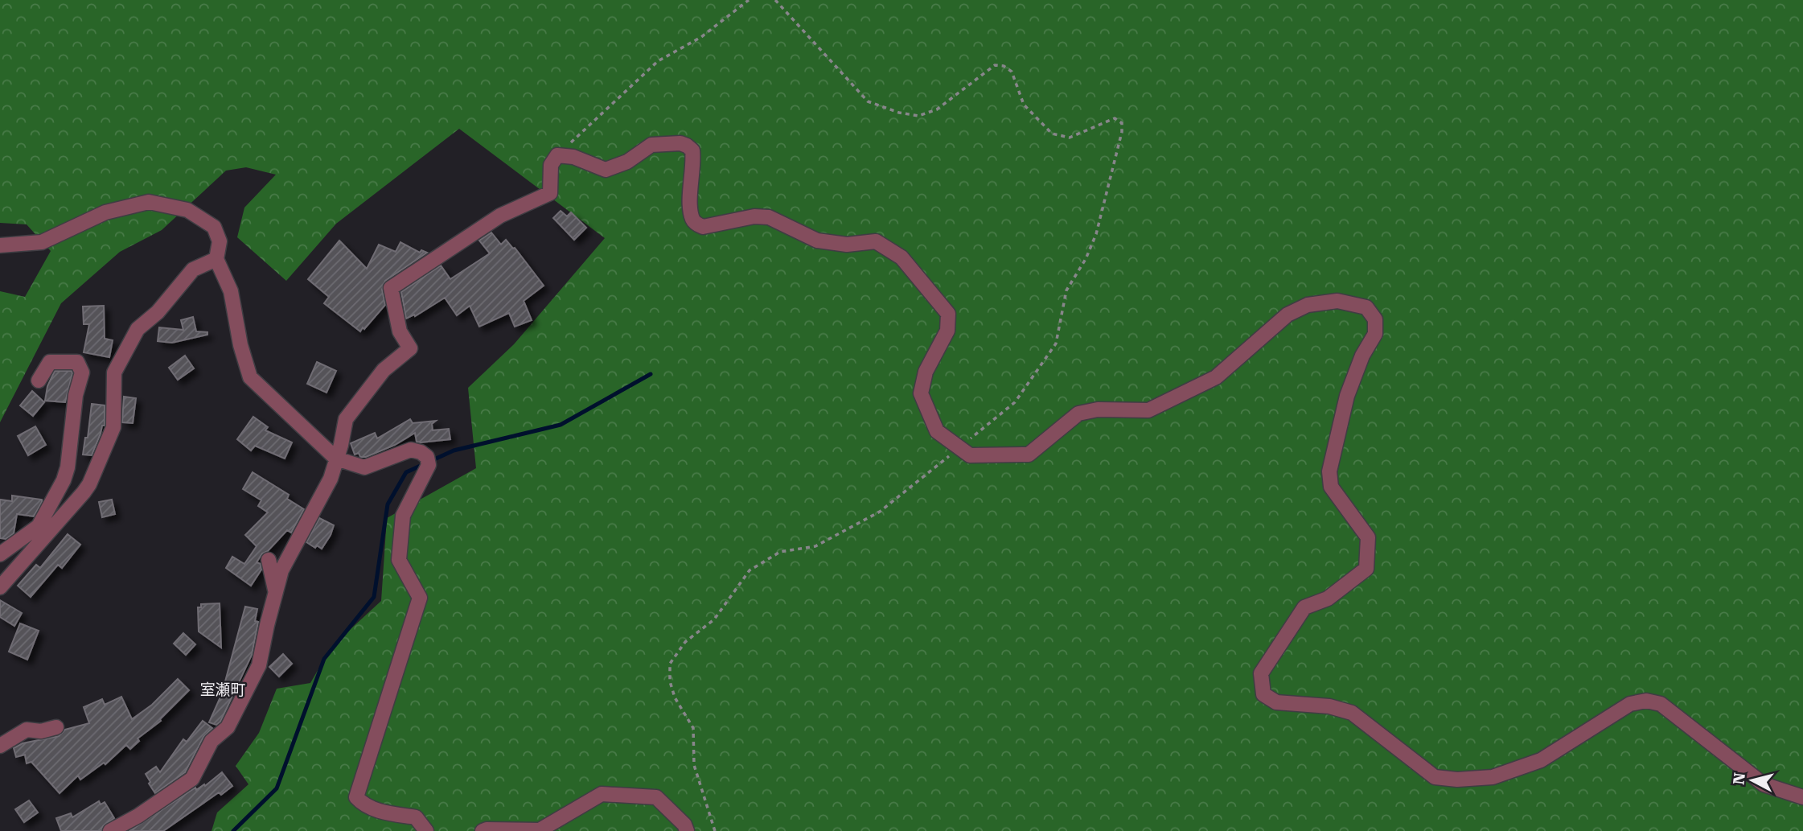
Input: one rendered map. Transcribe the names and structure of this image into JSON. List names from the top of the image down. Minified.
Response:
{"districts":["室瀬町"],"north":"left"}
